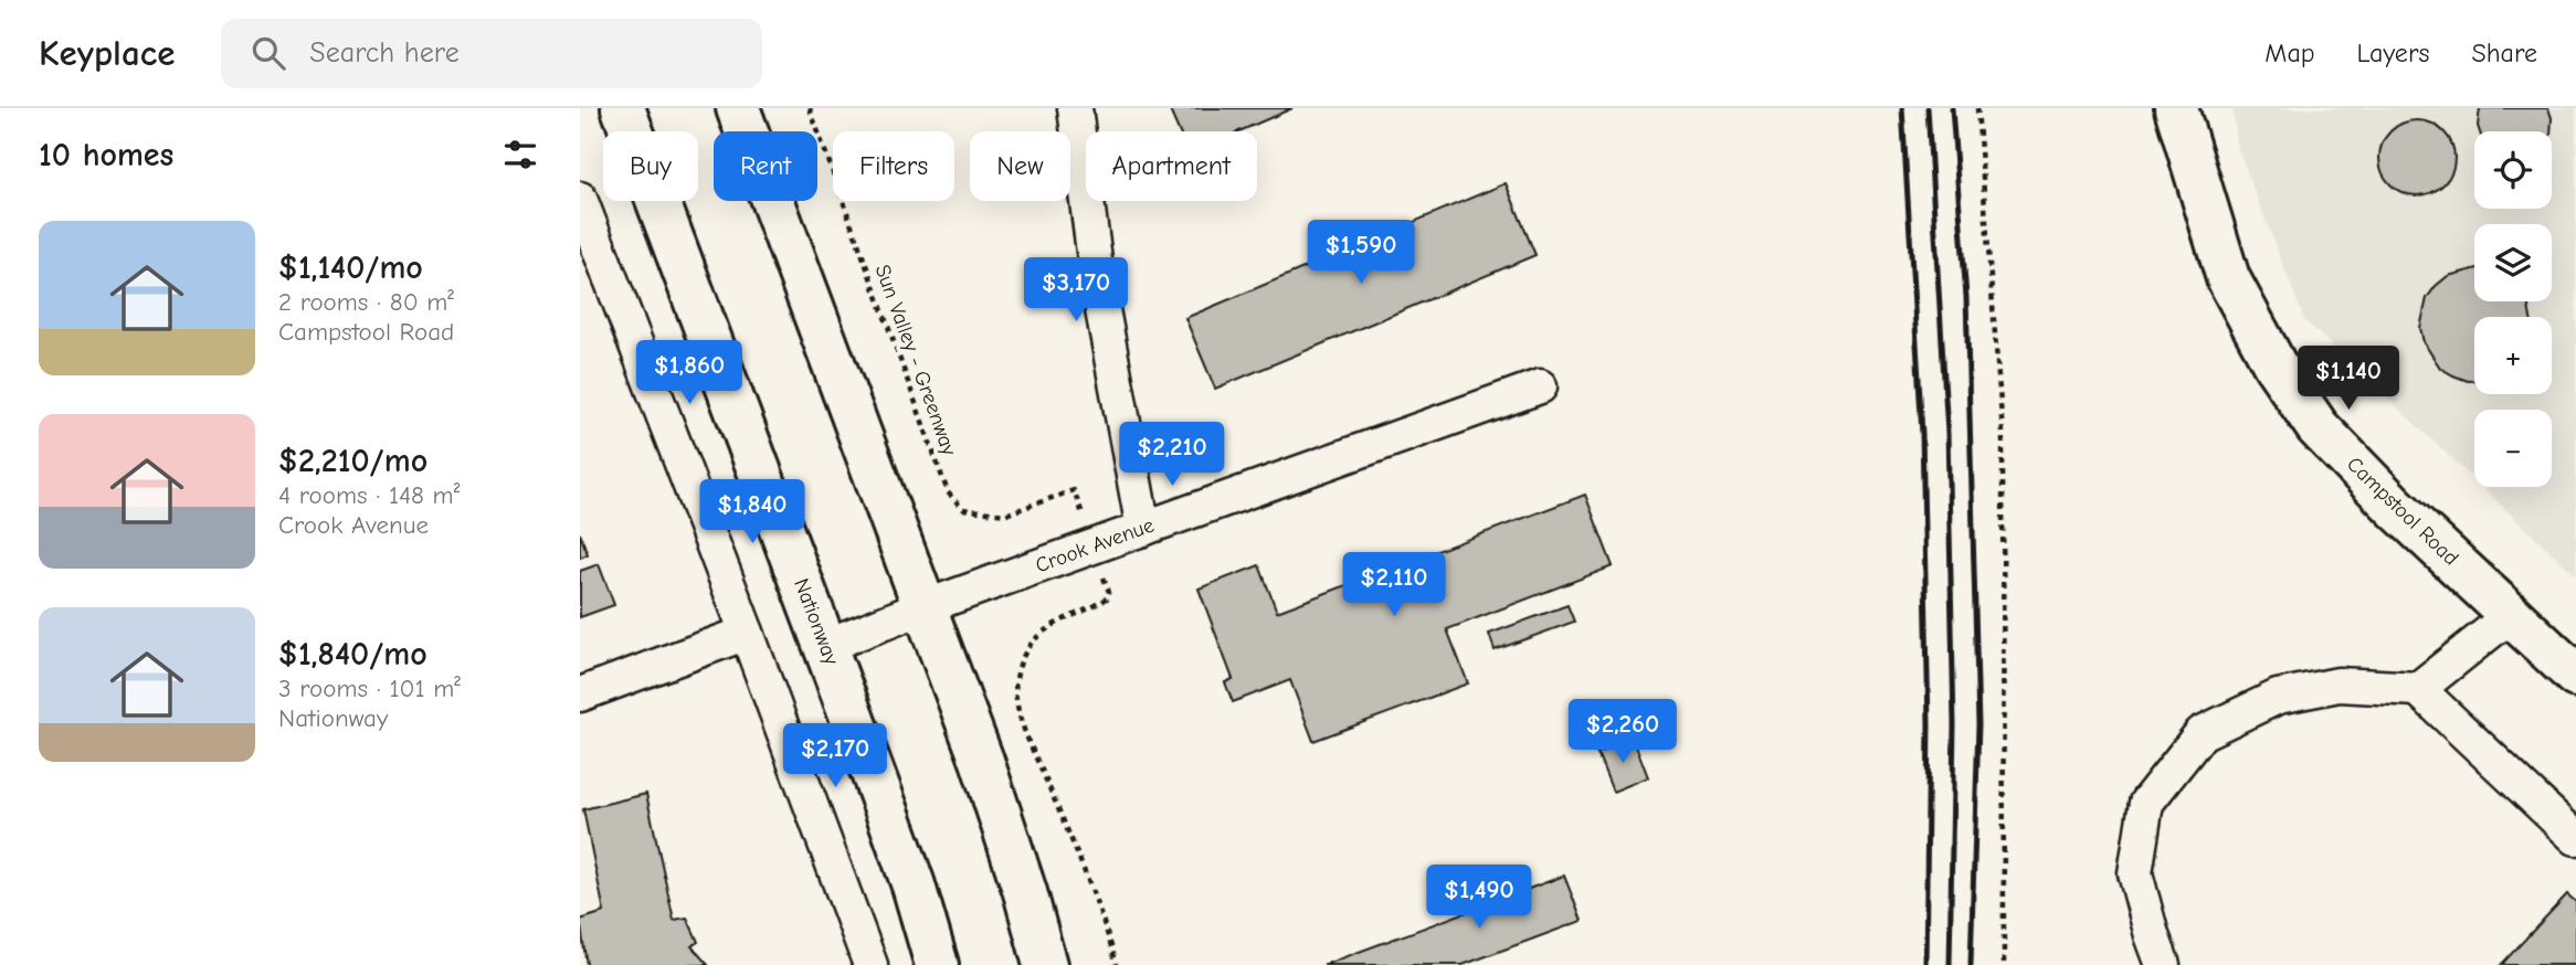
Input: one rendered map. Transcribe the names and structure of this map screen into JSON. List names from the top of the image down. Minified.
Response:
{"streets":{"main road":["Campstool Road","Nationway"],"street":["Crook Avenue"],"path":["Sun Valley - Greenway"]},"crossings":[["Crook Avenue","Nationway"]],"page":{"header":"Keyplace","search":"Search here","nav":["Map","Layers","Share"],"heading":"10 homes","map_buttons":["+","−"],"chip":["Buy","Rent","Filters","New","Apartment"],"list":[{"name":"$1,140/mo","note":"2 rooms · 80 m² · Campstool Road"},{"name":"$2,210/mo","note":"4 rooms · 148 m² · Crook Avenue"},{"name":"$1,840/mo","note":"3 rooms · 101 m² · Nationway"}],"price":["$1,590","$3,170","$1,860","$1,140","$2,210","$1,840","$2,110","$2,260","$2,170","$1,490"]}}
